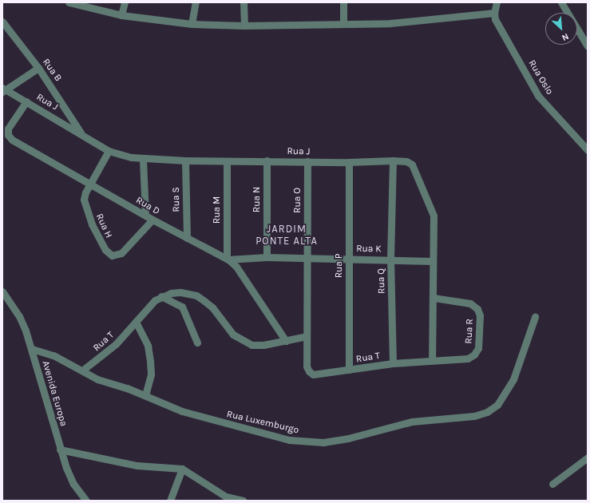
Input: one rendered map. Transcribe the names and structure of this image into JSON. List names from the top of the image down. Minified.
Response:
{"streets":{"street":["Rua B","Rua Oslo","Rua J","Rua S","Rua N","Rua O","Rua D","Rua M","Rua H","Rua K","Rua P","Rua Q","Rua R","Rua T","Avenida Europa","Rua Luxemburgo"]},"crossings":[["Rua B","Rua J"],["Rua J","Rua S"],["Rua J","Rua N"],["Rua J","Rua O"],["Rua J","Rua D"],["Rua J","Rua M"],["Rua J","Rua H"],["Rua J","Rua K"],["Rua J","Rua P"],["Rua J","Rua Q"],["Rua J","Rua R"],["Rua J","Rua T"],["Rua S","Rua D"],["Rua N","Rua K"],["Rua O","Rua K"],["Rua O","Rua T"],["Rua D","Rua M"],["Rua D","Rua H"],["Rua D","Rua K"],["Rua D","Rua T"],["Rua M","Rua K"],["Rua K","Rua P"],["Rua K","Rua Q"],["Rua K","Rua T"],["Rua P","Rua T"],["Rua Q","Rua T"],["Rua R","Rua T"],["Rua T","Rua Luxemburgo"],["Avenida Europa","Rua Luxemburgo"]],"districts":["JARDIM PONTE ALTA"],"north":"bottom right"}
